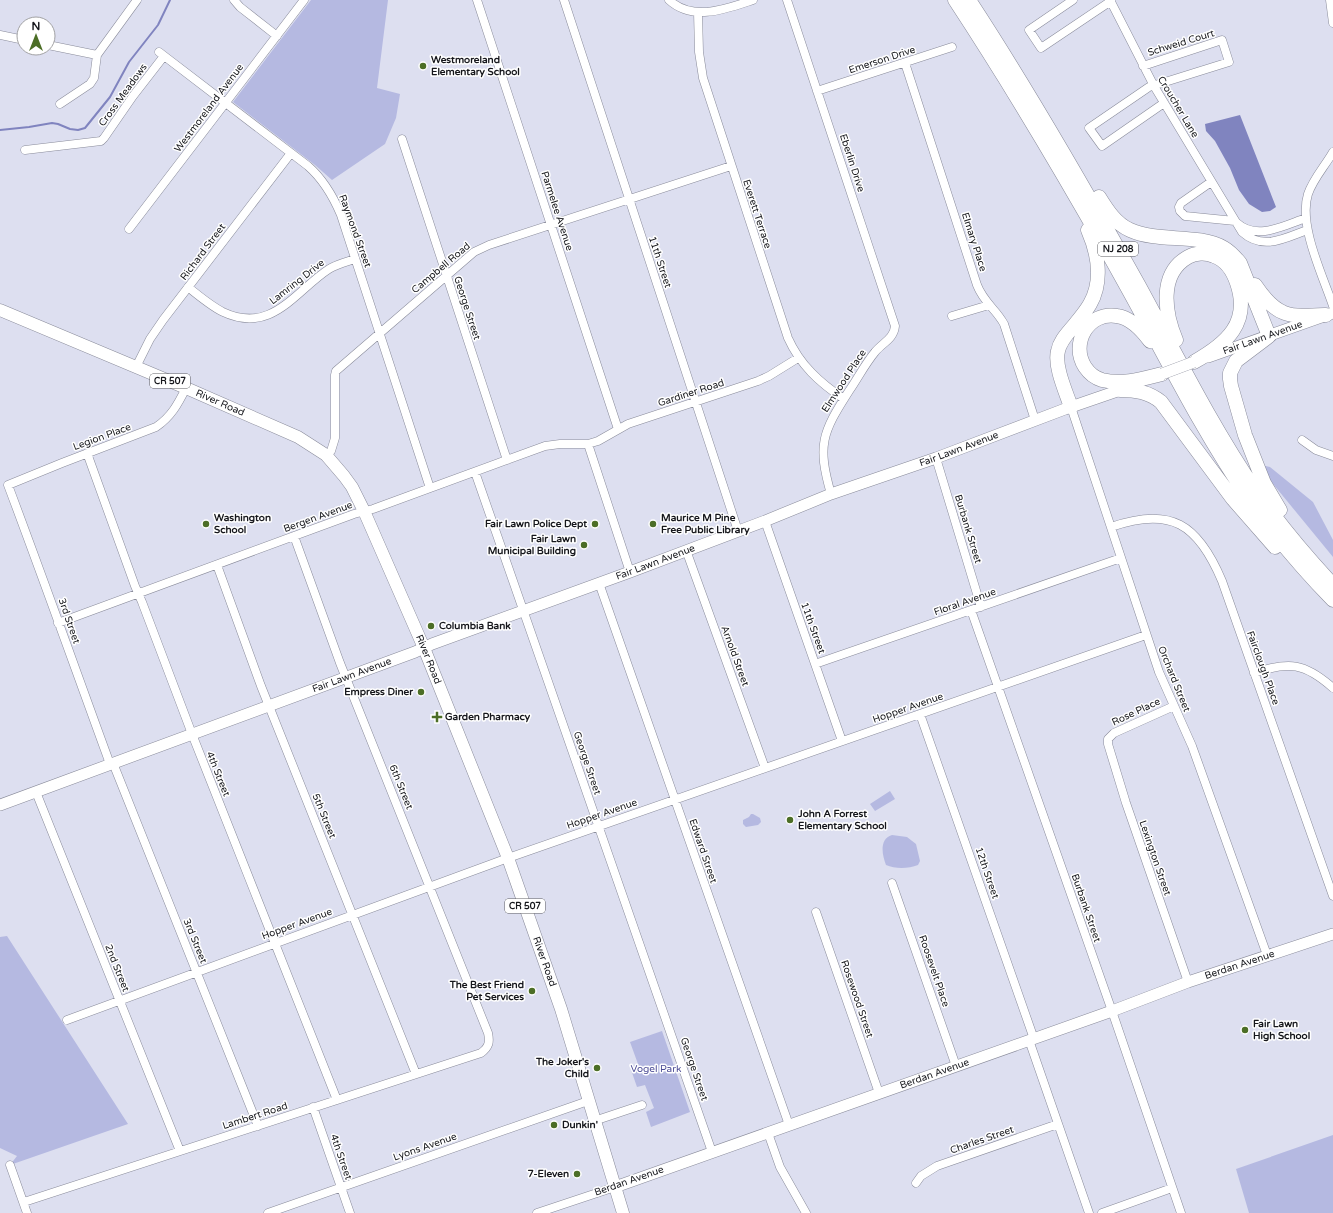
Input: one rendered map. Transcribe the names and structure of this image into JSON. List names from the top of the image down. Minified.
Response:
{"streets":{"highway":["NJ 208"],"main road":["Fair Lawn Avenue","CR 507","River Road","Berdan Avenue"],"street":["Schweid Court","Emerson Drive","Cross Meadows","Croucher Lane","Westmoreland Avenue","Eberlin Drive","Parmelee Avenue","Everett Terrace","Raymond Street","Elmary Place","Richard Street","11th Street","Campbell Road","Lamring Drive","George Street","Elmwood Place","Gardiner Road","Legion Place","Bergen Avenue","Burbank Street","Floral Avenue","3rd Street","Arnold Street","Fairclough Place","Orchard Street","Hopper Avenue","Rose Place","4th Street","6th Street","5th Street","Edward Street","Lexington Street","12th Street","2nd Street","Roosevelt Place","Rosewood Street","Lambert Road","Charles Street","Lyons Avenue"]},"crossings":[["Schweid Court","Croucher Lane"],["Emerson Drive","Eberlin Drive"],["Emerson Drive","Elmary Place"],["Cross Meadows","Raymond Street"],["Westmoreland Avenue","Raymond Street"],["Eberlin Drive","Elmwood Place"],["Parmelee Avenue","Campbell Road"],["Parmelee Avenue","Gardiner Road"],["Everett Terrace","Campbell Road"],["Everett Terrace","Elmwood Place"],["Everett Terrace","Gardiner Road"],["Raymond Street","Richard Street"],["Raymond Street","Campbell Road"],["Raymond Street","Lamring Drive"],["Raymond Street","Bergen Avenue"],["Elmary Place","Fair Lawn Avenue"],["Richard Street","Lamring Drive"],["Richard Street","River Road"],["11th Street","Campbell Road"],["11th Street","Fair Lawn Avenue"],["11th Street","Gardiner Road"],["11th Street","Floral Avenue"],["11th Street","Hopper Avenue"],["Campbell Road","George Street"],["Campbell Road","River Road"],["George Street","Fair Lawn Avenue"],["George Street","Bergen Avenue"],["George Street","Hopper Avenue"],["George Street","Berdan Avenue"],["Fair Lawn Avenue","Elmwood Place"],["Fair Lawn Avenue","River Road"],["Fair Lawn Avenue","Burbank Street"],["Fair Lawn Avenue","3rd Street"],["Fair Lawn Avenue","Arnold Street"],["Fair Lawn Avenue","Orchard Street"],["Fair Lawn Avenue","4th Street"],["Fair Lawn Avenue","6th Street"],["Fair Lawn Avenue","5th Street"],["Fair Lawn Avenue","Edward Street"],["Fair Lawn Avenue","2nd Street"],["Gardiner Road","Bergen Avenue"],["River Road","Legion Place"],["River Road","Bergen Avenue"],["River Road","Hopper Avenue"],["River Road","Berdan Avenue"],["River Road","Lyons Avenue"],["Legion Place","3rd Street"],["Legion Place","4th Street"],["Bergen Avenue","3rd Street"],["Bergen Avenue","4th Street"],["Bergen Avenue","6th Street"],["Bergen Avenue","5th Street"],["Burbank Street","Floral Avenue"],["Burbank Street","Hopper Avenue"],["Burbank Street","Berdan Avenue"],["Floral Avenue","Orchard Street"],["3rd Street","Hopper Avenue"],["3rd Street","Lambert Road"],["Arnold Street","Hopper Avenue"],["Fairclough Place","Orchard Street"],["Orchard Street","Hopper Avenue"],["Orchard Street","Rose Place"],["Orchard Street","Berdan Avenue"],["Hopper Avenue","4th Street"],["Hopper Avenue","6th Street"],["Hopper Avenue","5th Street"],["Hopper Avenue","Edward Street"],["Hopper Avenue","12th Street"],["Hopper Avenue","2nd Street"],["Rose Place","Lexington Street"],["4th Street","Lambert Road"],["4th Street","Lyons Avenue"],["6th Street","Lambert Road"],["5th Street","Lambert Road"],["Edward Street","Berdan Avenue"],["Lexington Street","Berdan Avenue"],["12th Street","Berdan Avenue"],["12th Street","Charles Street"],["Berdan Avenue","Roosevelt Place"],["Berdan Avenue","Rosewood Street"],["2nd Street","Lambert Road"]],"parks":["Vogel Park"],"places":{"other":["Westmoreland Elementary School","Washington School","Fair Lawn Police Dept","Maurice M Pine Free Public Library","Fair Lawn Municipal Building","Columbia Bank","Empress Diner","John A Forrest Elementary School","The Best Friend Pet Services","Fair Lawn High School","The Joker's Child","Dunkin'","7-Eleven"],"health":["Garden Pharmacy"]},"north":"top"}
